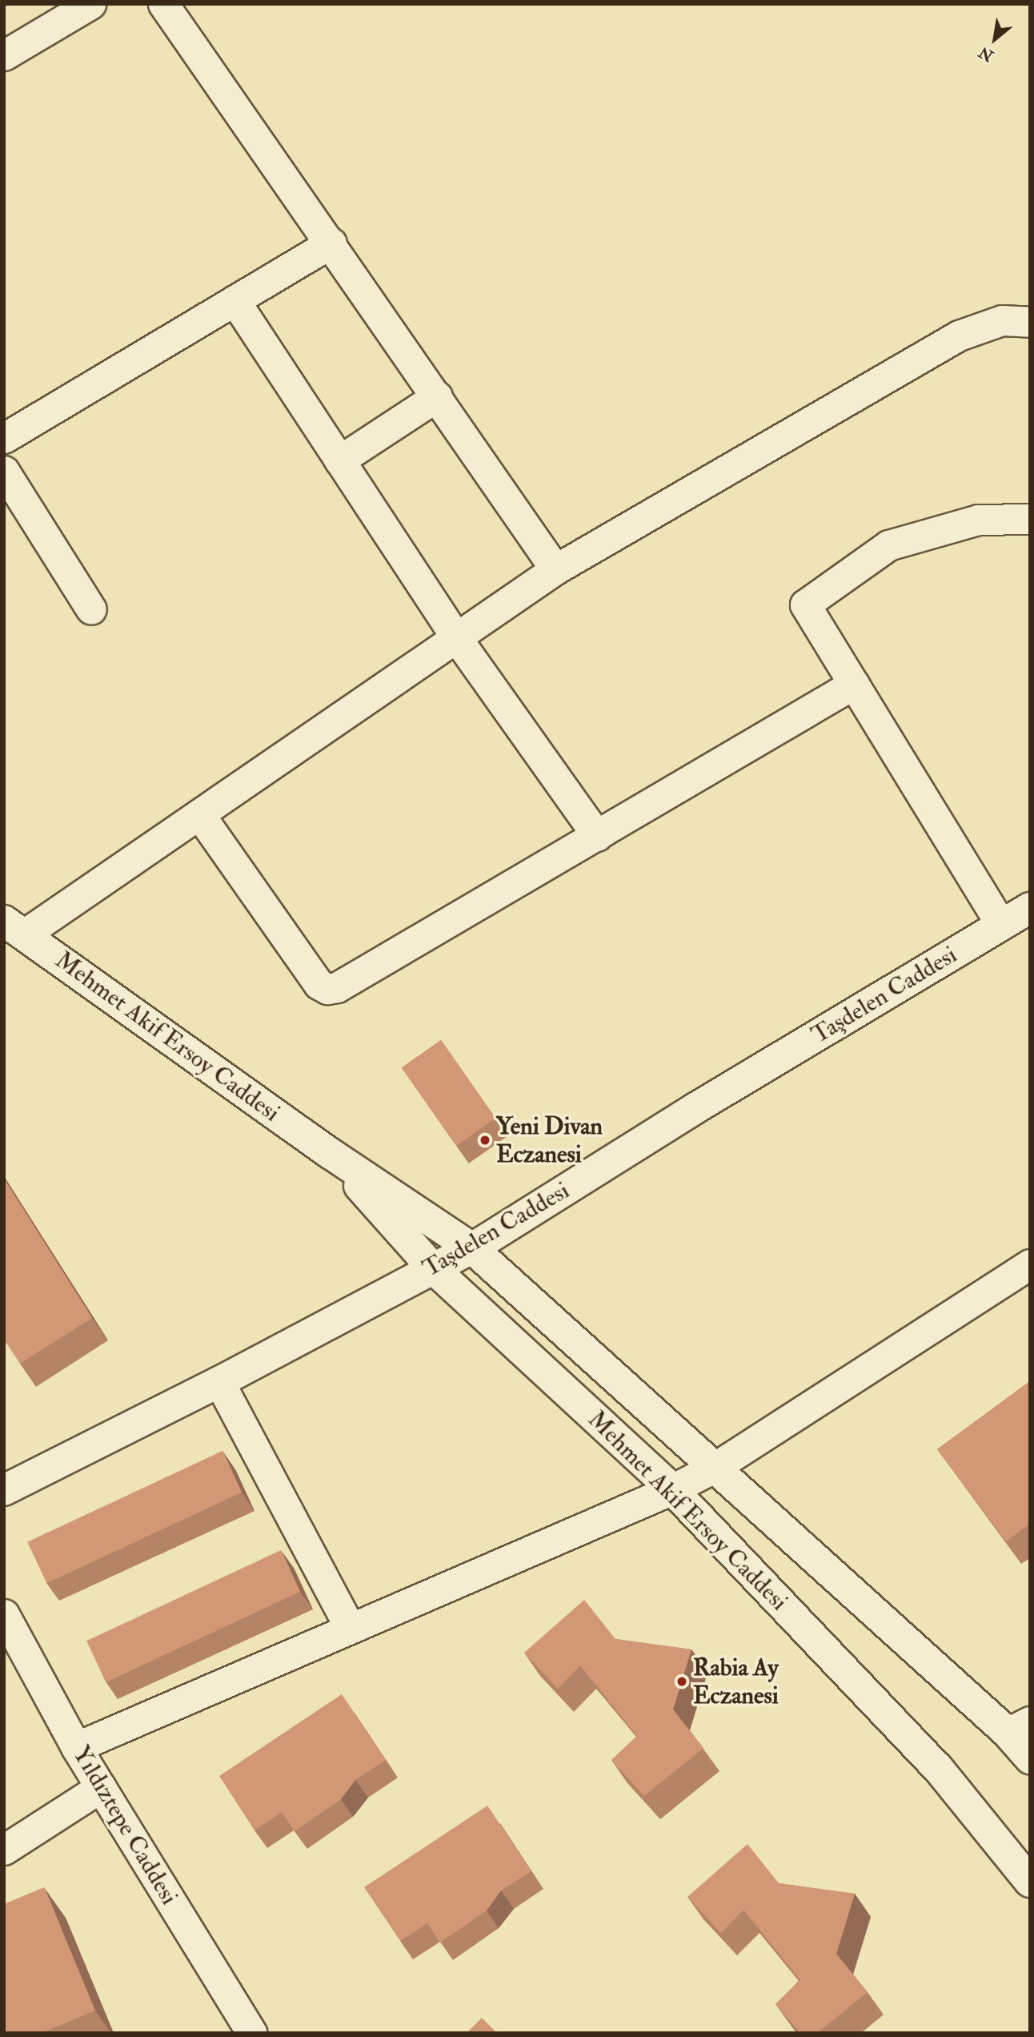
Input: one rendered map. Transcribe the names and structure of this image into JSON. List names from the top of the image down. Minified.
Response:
{"streets":{"main road":["Taşdelen Caddesi","Mehmet Akif Ersoy Caddesi"],"street":["Yıldıztepe Caddesi"]},"crossings":[["Taşdelen Caddesi","Mehmet Akif Ersoy Caddesi"]],"places":["Yeni Divan Eczanesi","Rabia Ay Eczanesi"],"north":"bottom left"}
